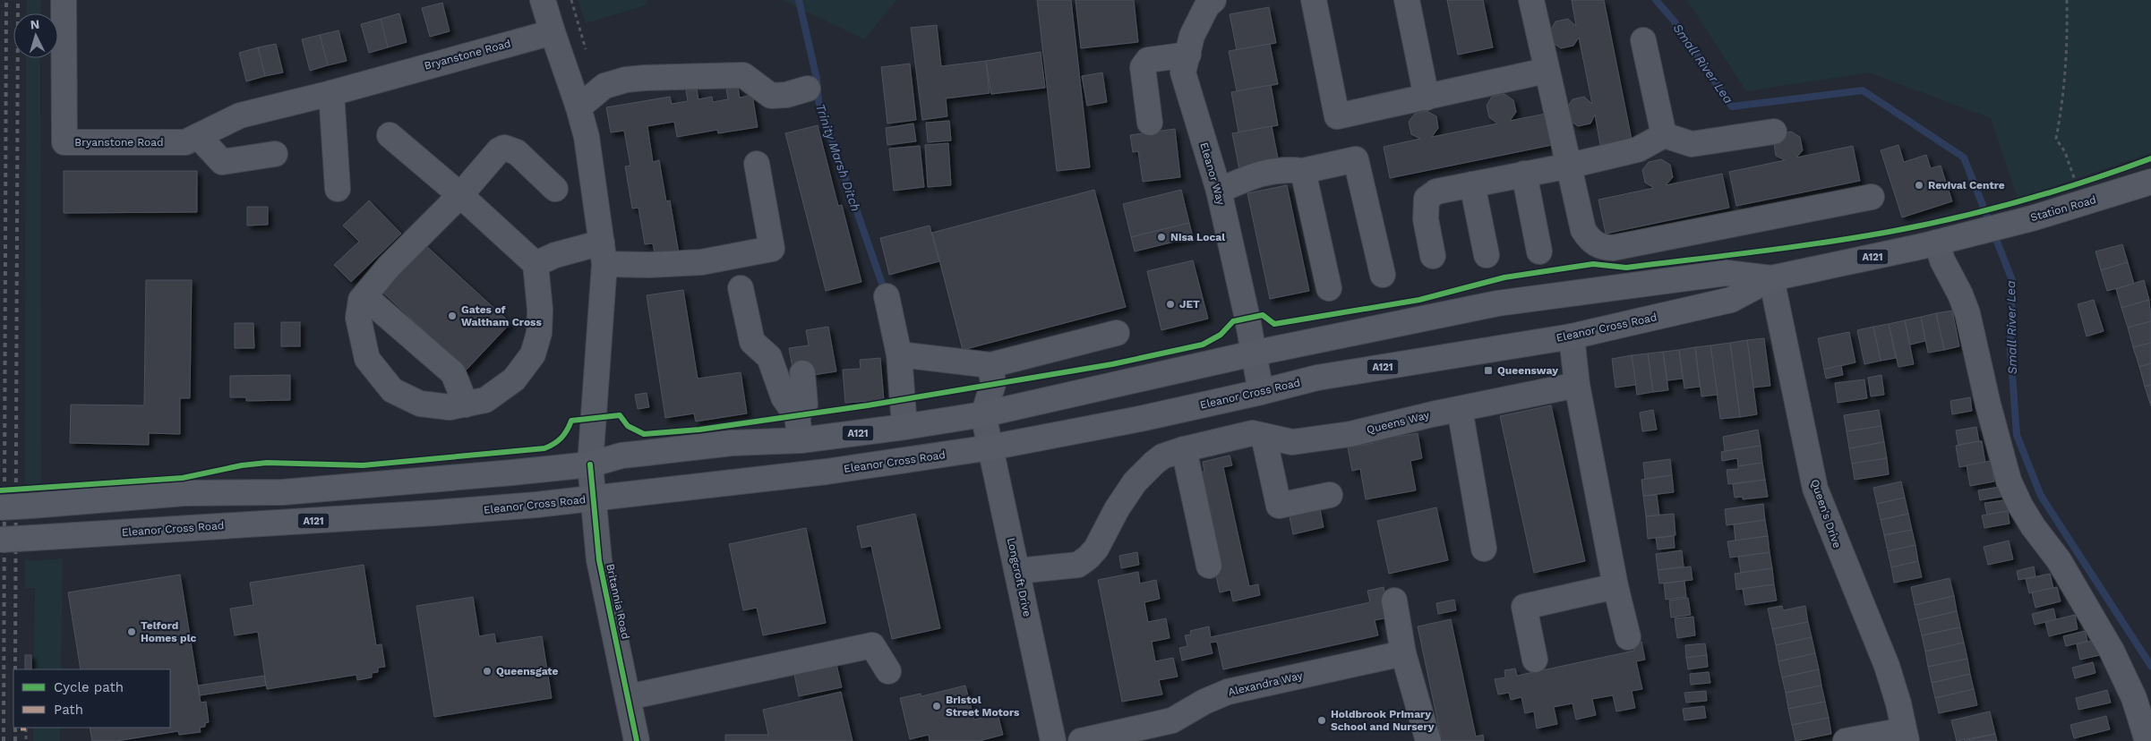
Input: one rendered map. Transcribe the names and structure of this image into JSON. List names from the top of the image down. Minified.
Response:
{"streets":{"main road":["Station Road","A121","Eleanor Cross Road"],"street":["Bryanstone Road","Eleanor Way","Queens Way","Queen's Drive","Longcroft Drive","Britannia Road","Alexandra Way"]},"crossings":[["Eleanor Way","Eleanor Cross Road"],["Station Road","Eleanor Cross Road"],["Eleanor Cross Road","Queen's Drive"],["Eleanor Cross Road","Longcroft Drive"],["Eleanor Cross Road","Britannia Road"],["Queens Way","Longcroft Drive"]],"water":["Small River Lea","Trinity Marsh Ditch"],"places":{"other":["Revival Centre","Nisa Local","JET","Gates of Waltham Cross","Telford Homes plc","Queensgate","Bristol Street Motors","Holdbrook Primary School and Nursery"],"transit":["Queensway"]},"legend":["Cycle path","Path"],"north":"top"}
